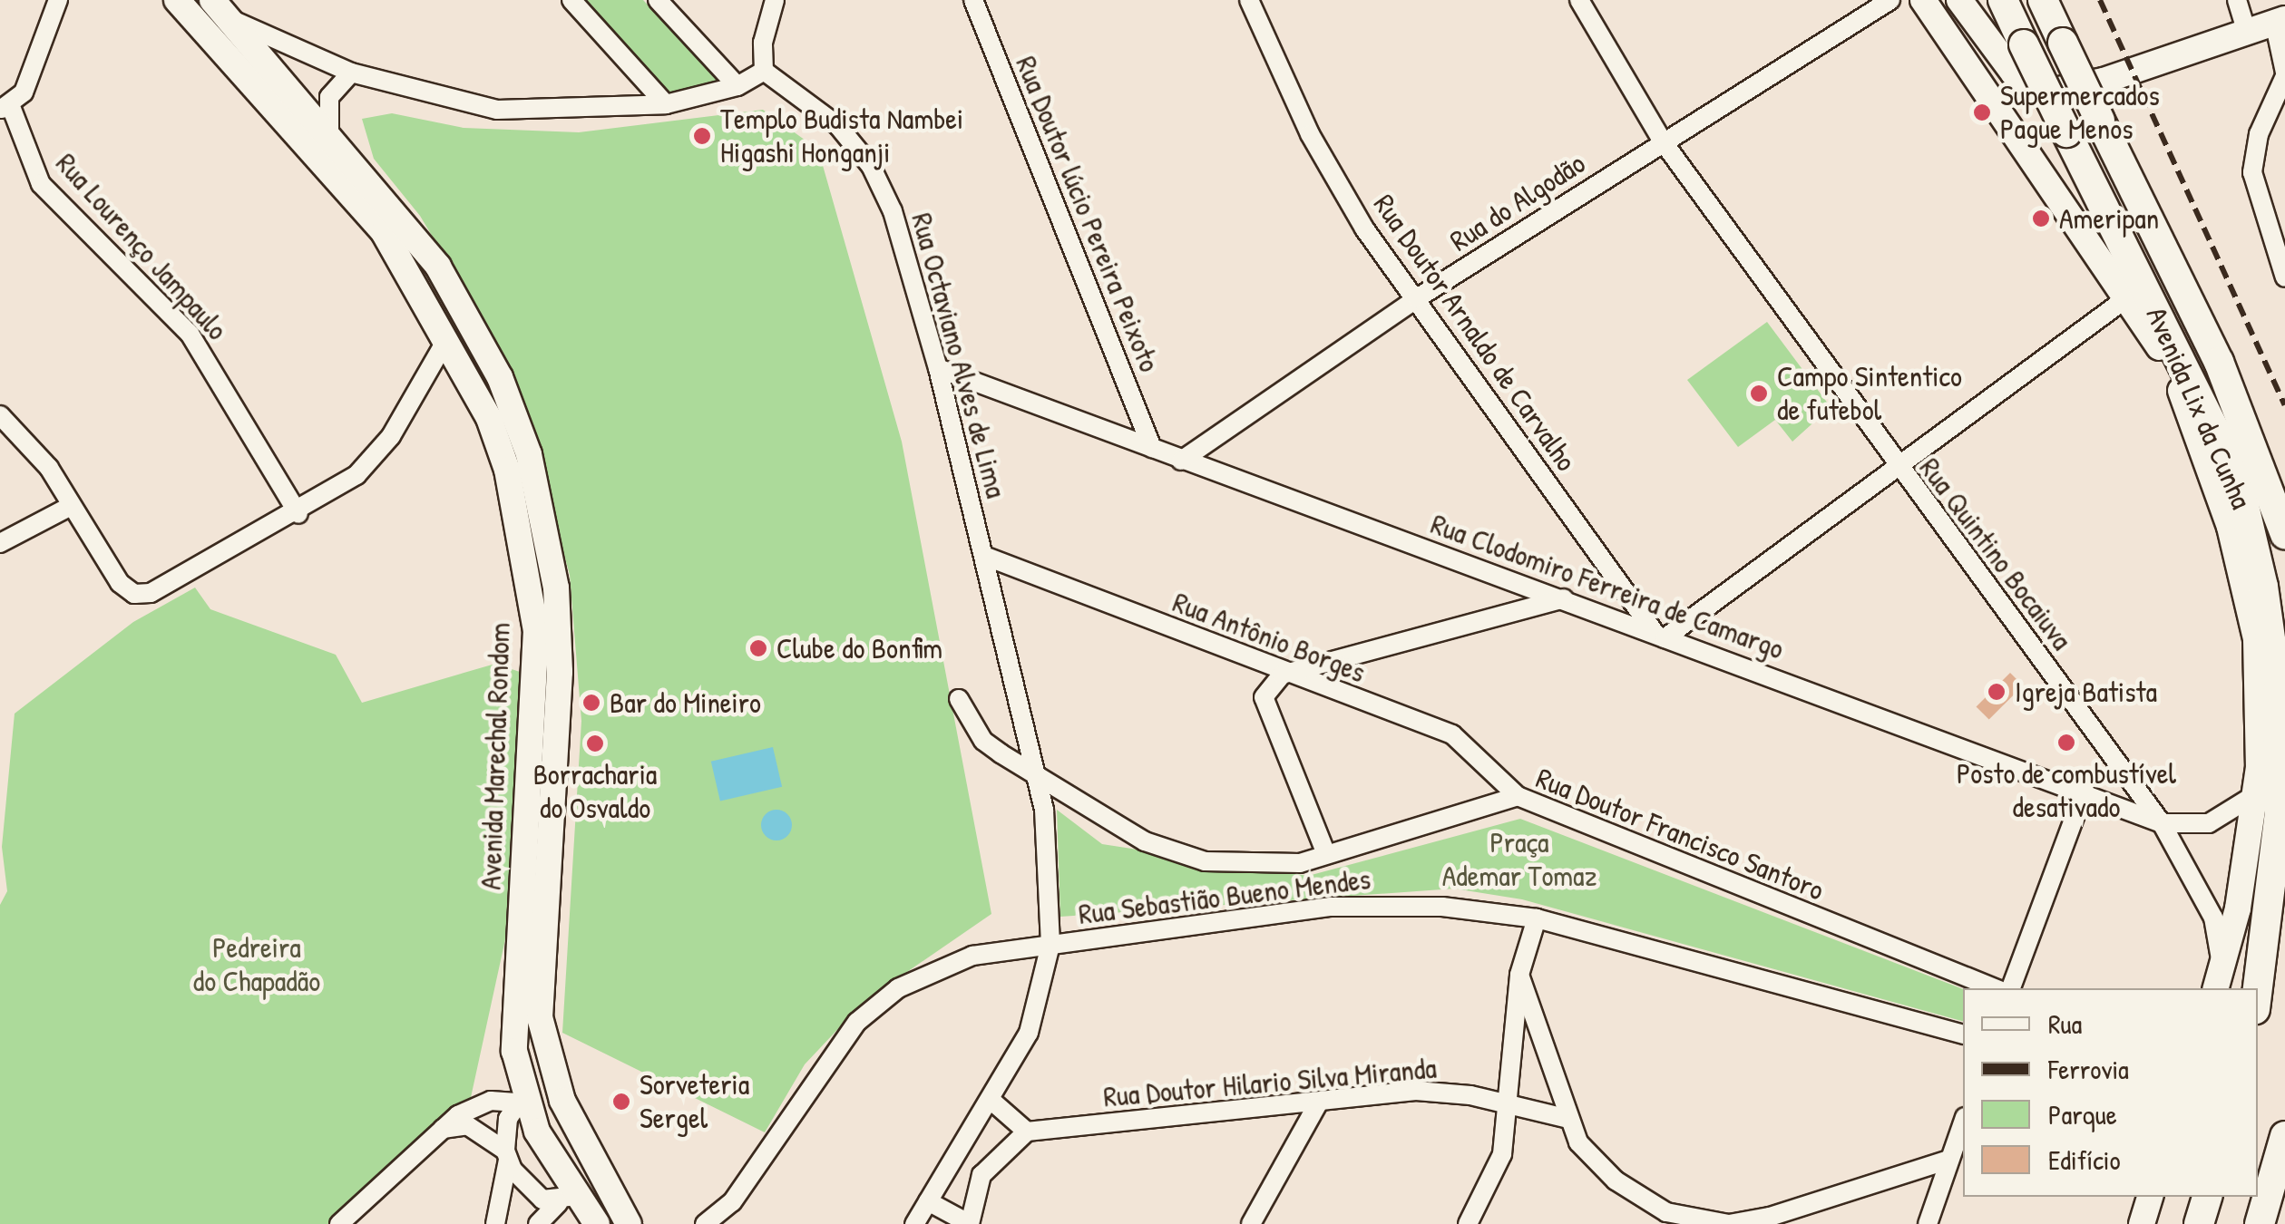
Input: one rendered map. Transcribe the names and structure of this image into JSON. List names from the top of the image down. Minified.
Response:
{"streets":{"highway":["Avenida Lix da Cunha"],"main road":["Avenida Marechal Rondom"],"street":["Rua do Algodão","Rua Doutor lúcio Pereira Peixoto","Rua Lourenço Jampaulo","Rua Doutor Arnaldo de Carvalho","Rua Octaviano Alves de Lima","Rua Quintino Bocaiuva","Rua Clodomiro Ferreira de Camargo","Rua Antônio Borges","Rua Doutor Francisco Santoro","Rua Sebastião Bueno Mendes","Rua Doutor Hilario Silva Miranda"]},"crossings":[["Rua do Algodão","Rua Doutor Arnaldo de Carvalho"],["Rua do Algodão","Rua Quintino Bocaiuva"],["Rua do Algodão","Rua Clodomiro Ferreira de Camargo"],["Rua Doutor lúcio Pereira Peixoto","Rua Clodomiro Ferreira de Camargo"],["Rua Doutor Arnaldo de Carvalho","Rua Clodomiro Ferreira de Camargo"],["Rua Octaviano Alves de Lima","Rua Clodomiro Ferreira de Camargo"],["Rua Octaviano Alves de Lima","Rua Antônio Borges"],["Rua Octaviano Alves de Lima","Rua Doutor Francisco Santoro"],["Rua Octaviano Alves de Lima","Rua Sebastião Bueno Mendes"],["Rua Quintino Bocaiuva","Rua Clodomiro Ferreira de Camargo"],["Rua Antônio Borges","Rua Doutor Francisco Santoro"]],"parks":["Praça Ademar Tomaz","Pedreira do Chapadão"],"places":["Supermercados Pague Menos","Templo Budista Nambei Higashi Honganji","Ameripan","Campo Sintentico de futebol","Clube do Bonfim","Igreja Batista","Bar do Mineiro","Posto de combustível desativado","Borracharia do Osvaldo","Sorveteria Sergel"],"legend":["Rua","Ferrovia","Parque","Edifício"]}
